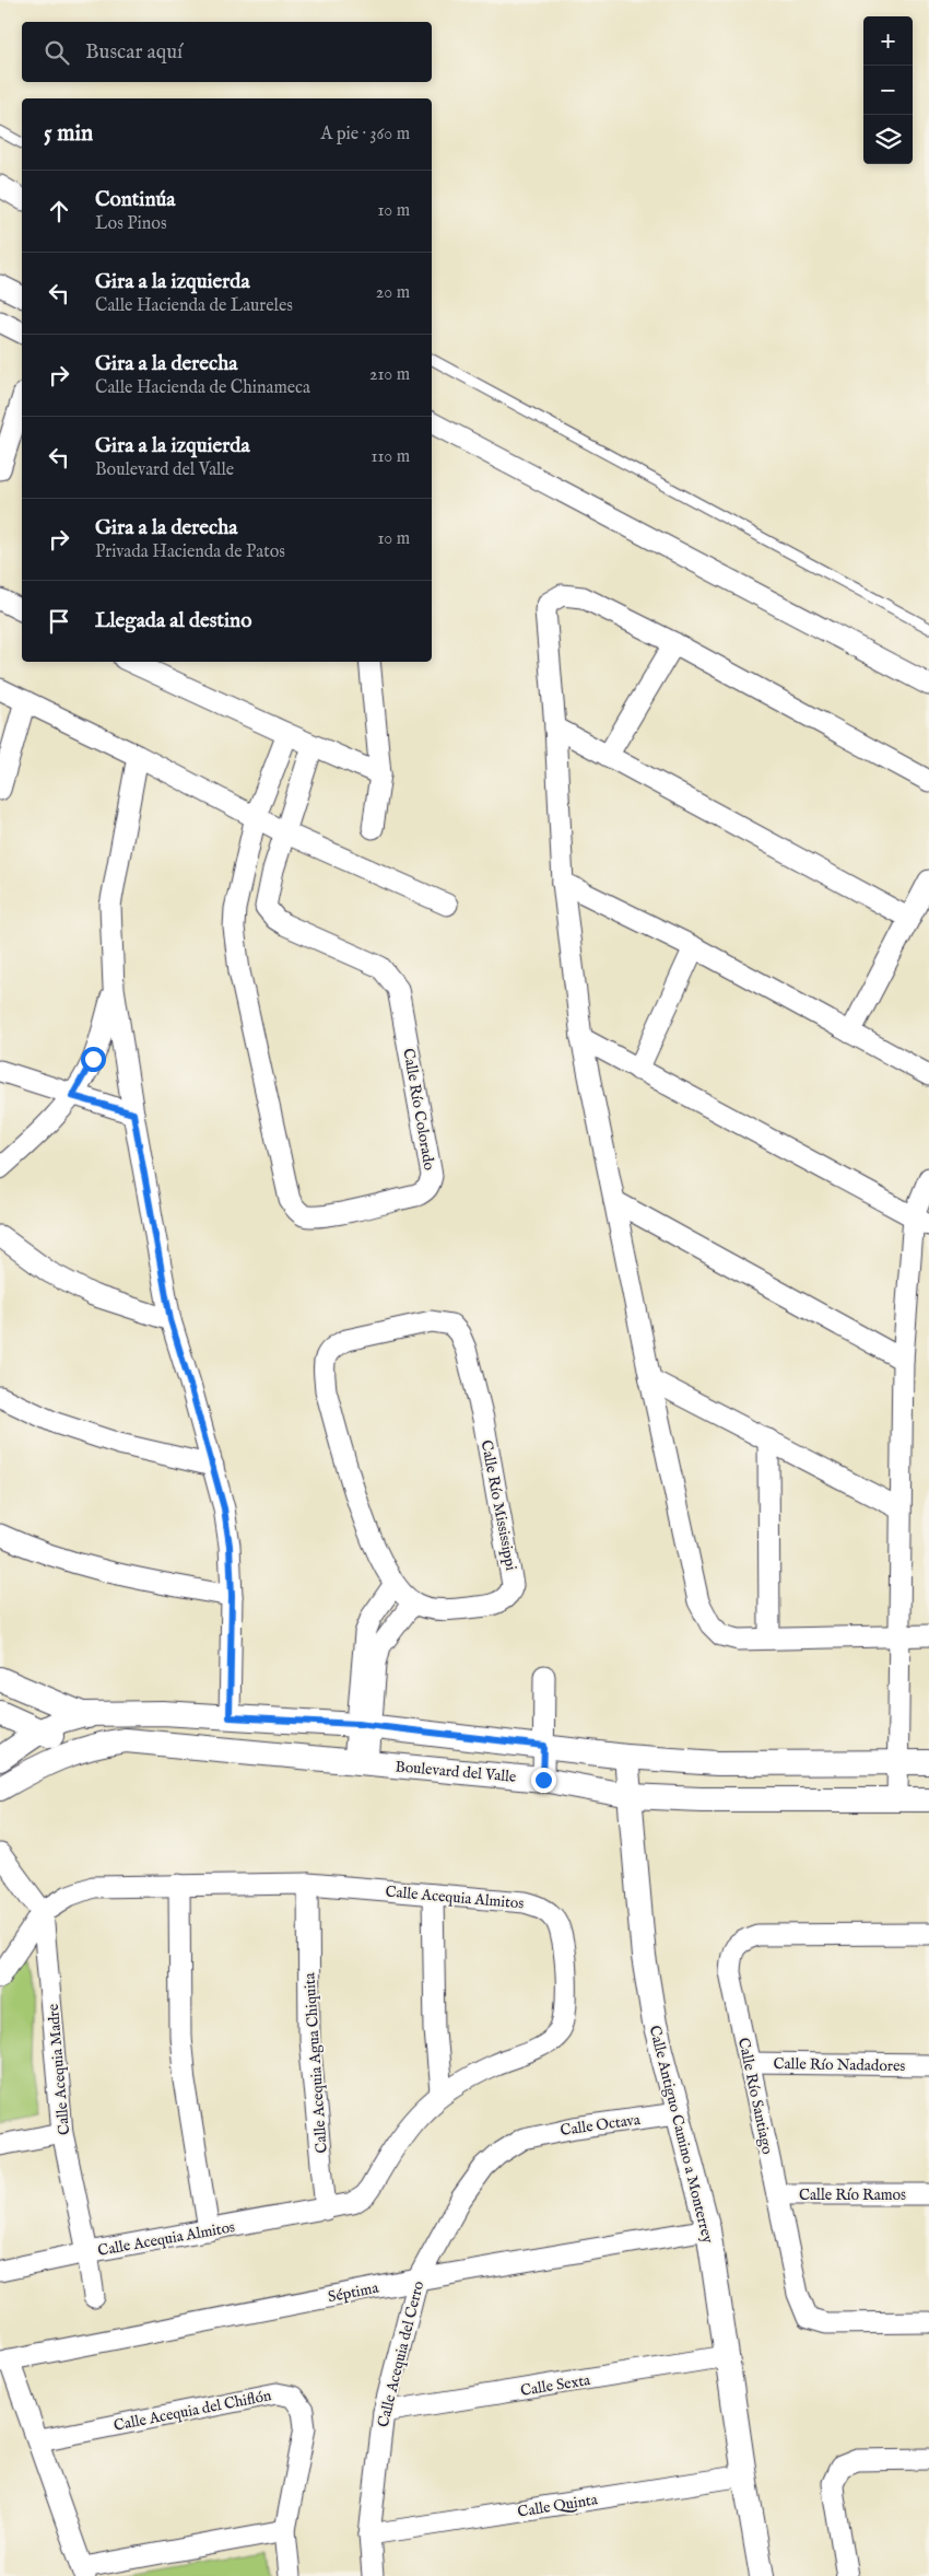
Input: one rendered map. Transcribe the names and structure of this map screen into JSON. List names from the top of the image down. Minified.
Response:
{"streets":{"street":["Calle Río Colorado","Calle Río Mississippi","Boulevard del Valle","Calle Acequia Almitos","Calle Acequia Agua Chiquita","Calle Río Nadadores","Calle Acequia Madre","Calle Río Santiago","Calle Octava","Calle Antiguo Camino a Monterrey","Calle Río Ramos","Séptima","Calle Acequia del Cerro","Calle Sexta","Calle Acequia del Chiflón","Calle Quinta"]},"crossings":[["Boulevard del Valle","Calle Antiguo Camino a Monterrey"],["Calle Acequia Almitos","Calle Acequia Agua Chiquita"],["Calle Acequia Almitos","Calle Acequia Madre"],["Calle Río Nadadores","Calle Río Santiago"],["Calle Río Santiago","Calle Río Ramos"],["Calle Octava","Calle Antiguo Camino a Monterrey"],["Calle Octava","Calle Acequia del Cerro"],["Calle Antiguo Camino a Monterrey","Séptima"],["Calle Antiguo Camino a Monterrey","Calle Sexta"],["Calle Antiguo Camino a Monterrey","Calle Quinta"],["Séptima","Calle Acequia del Cerro"],["Calle Acequia del Cerro","Calle Sexta"],["Calle Acequia del Cerro","Calle Quinta"]],"page":{"map_buttons":["+","−"],"search":"Buscar aquí","heading":["5 min","A pie · 360 m"],"list":[["Continúa","Los Pinos","10 m"],["Gira a la izquierda","Calle Hacienda de Laureles","20 m"],["Gira a la derecha","Calle Hacienda de Chinameca","210 m"],["Gira a la izquierda","Boulevard del Valle","110 m"],["Gira a la derecha","Privada Hacienda de Patos","10 m"],"Llegada al destino"]}}
